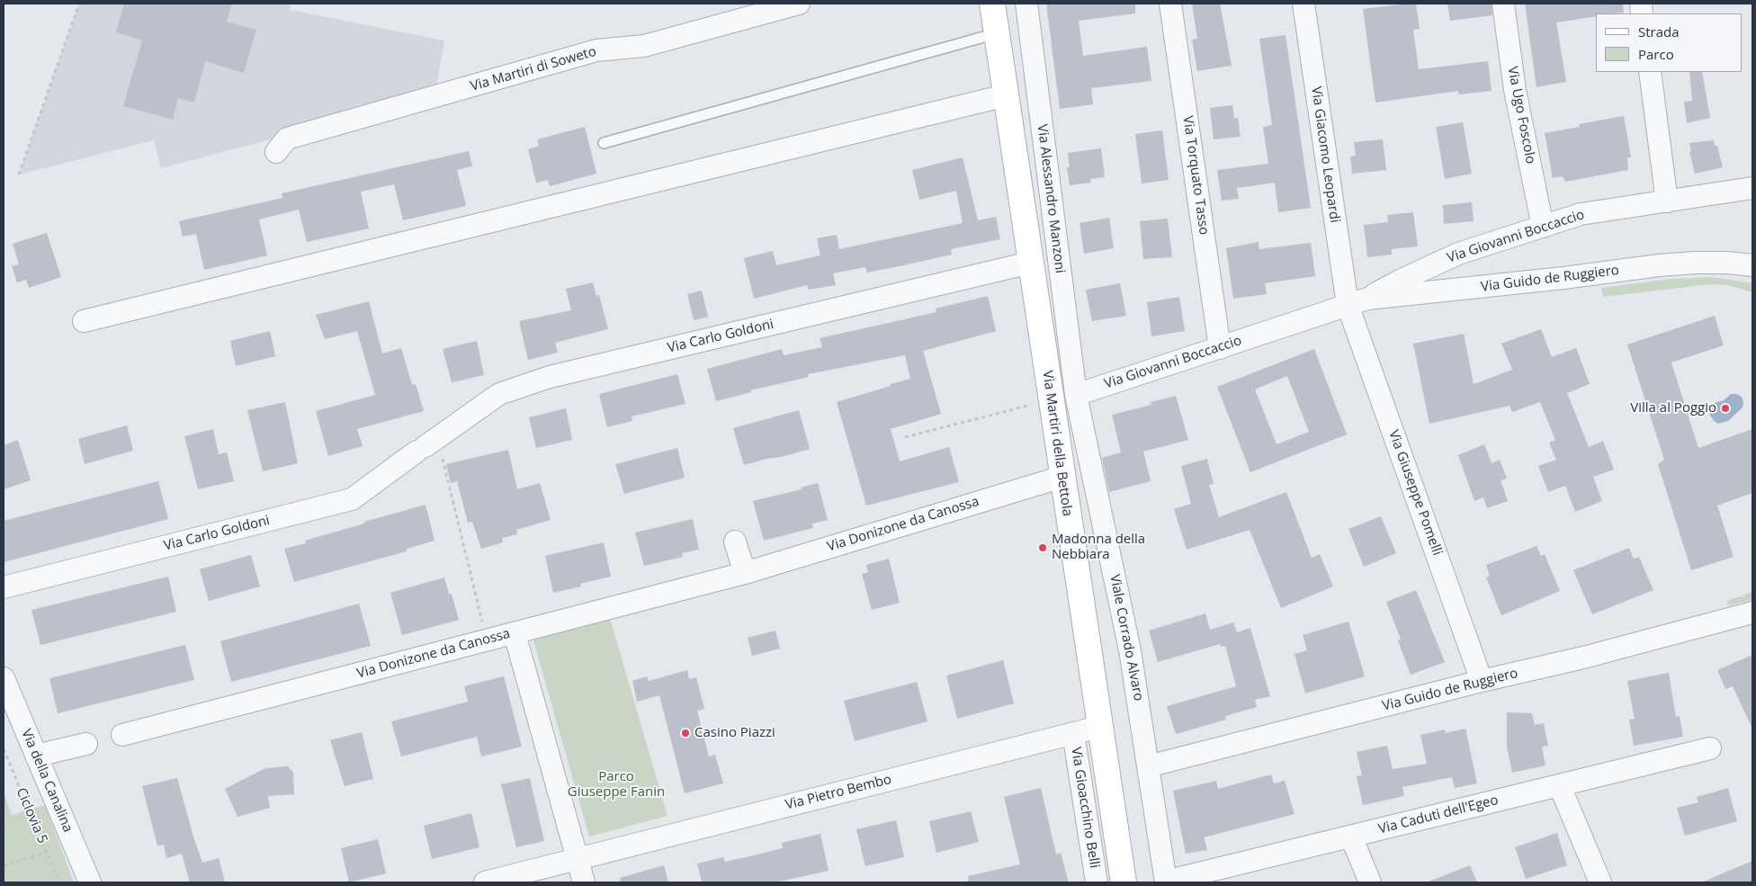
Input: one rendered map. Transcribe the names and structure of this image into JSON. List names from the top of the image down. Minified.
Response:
{"streets":{"main road":["Via Martiri della Bettola"],"street":["Via Martiri di Soweto","Via Ugo Foscolo","Via Giacomo Leopardi","Via Torquato Tasso","Via Alessandro Manzoni","Via Giovanni Boccaccio","Via Guido de Ruggiero","Via Carlo Goldoni","Via Giuseppe Pomelli","Via Donizone da Canossa","Viale Corrado Alvaro","Via della Canalina","Via Pietro Bembo","Via Gioacchino Belli","Via Caduti dell'Egeo"],"path":["Ciclovia 5"]},"crossings":[["Via Ugo Foscolo","Via Giovanni Boccaccio"],["Via Giacomo Leopardi","Via Giovanni Boccaccio"],["Via Giacomo Leopardi","Via Guido de Ruggiero"],["Via Giacomo Leopardi","Via Giuseppe Pomelli"],["Via Torquato Tasso","Via Giovanni Boccaccio"],["Via Alessandro Manzoni","Via Giovanni Boccaccio"],["Via Alessandro Manzoni","Viale Corrado Alvaro"],["Via Giovanni Boccaccio","Via Guido de Ruggiero"],["Via Giovanni Boccaccio","Via Giuseppe Pomelli"],["Via Giovanni Boccaccio","Viale Corrado Alvaro"],["Via Guido de Ruggiero","Via Giuseppe Pomelli"],["Via Guido de Ruggiero","Viale Corrado Alvaro"],["Via Carlo Goldoni","Via Martiri della Bettola"],["Via Martiri della Bettola","Via Donizone da Canossa"],["Via Martiri della Bettola","Via Pietro Bembo"],["Viale Corrado Alvaro","Via Caduti dell'Egeo"],["Via Pietro Bembo","Via Gioacchino Belli"]],"parks":["Parco Giuseppe Fanin"],"places":["Villa al Poggio","Madonna della Nebbiara","Casino Piazzi"],"legend":["Strada","Parco"]}
